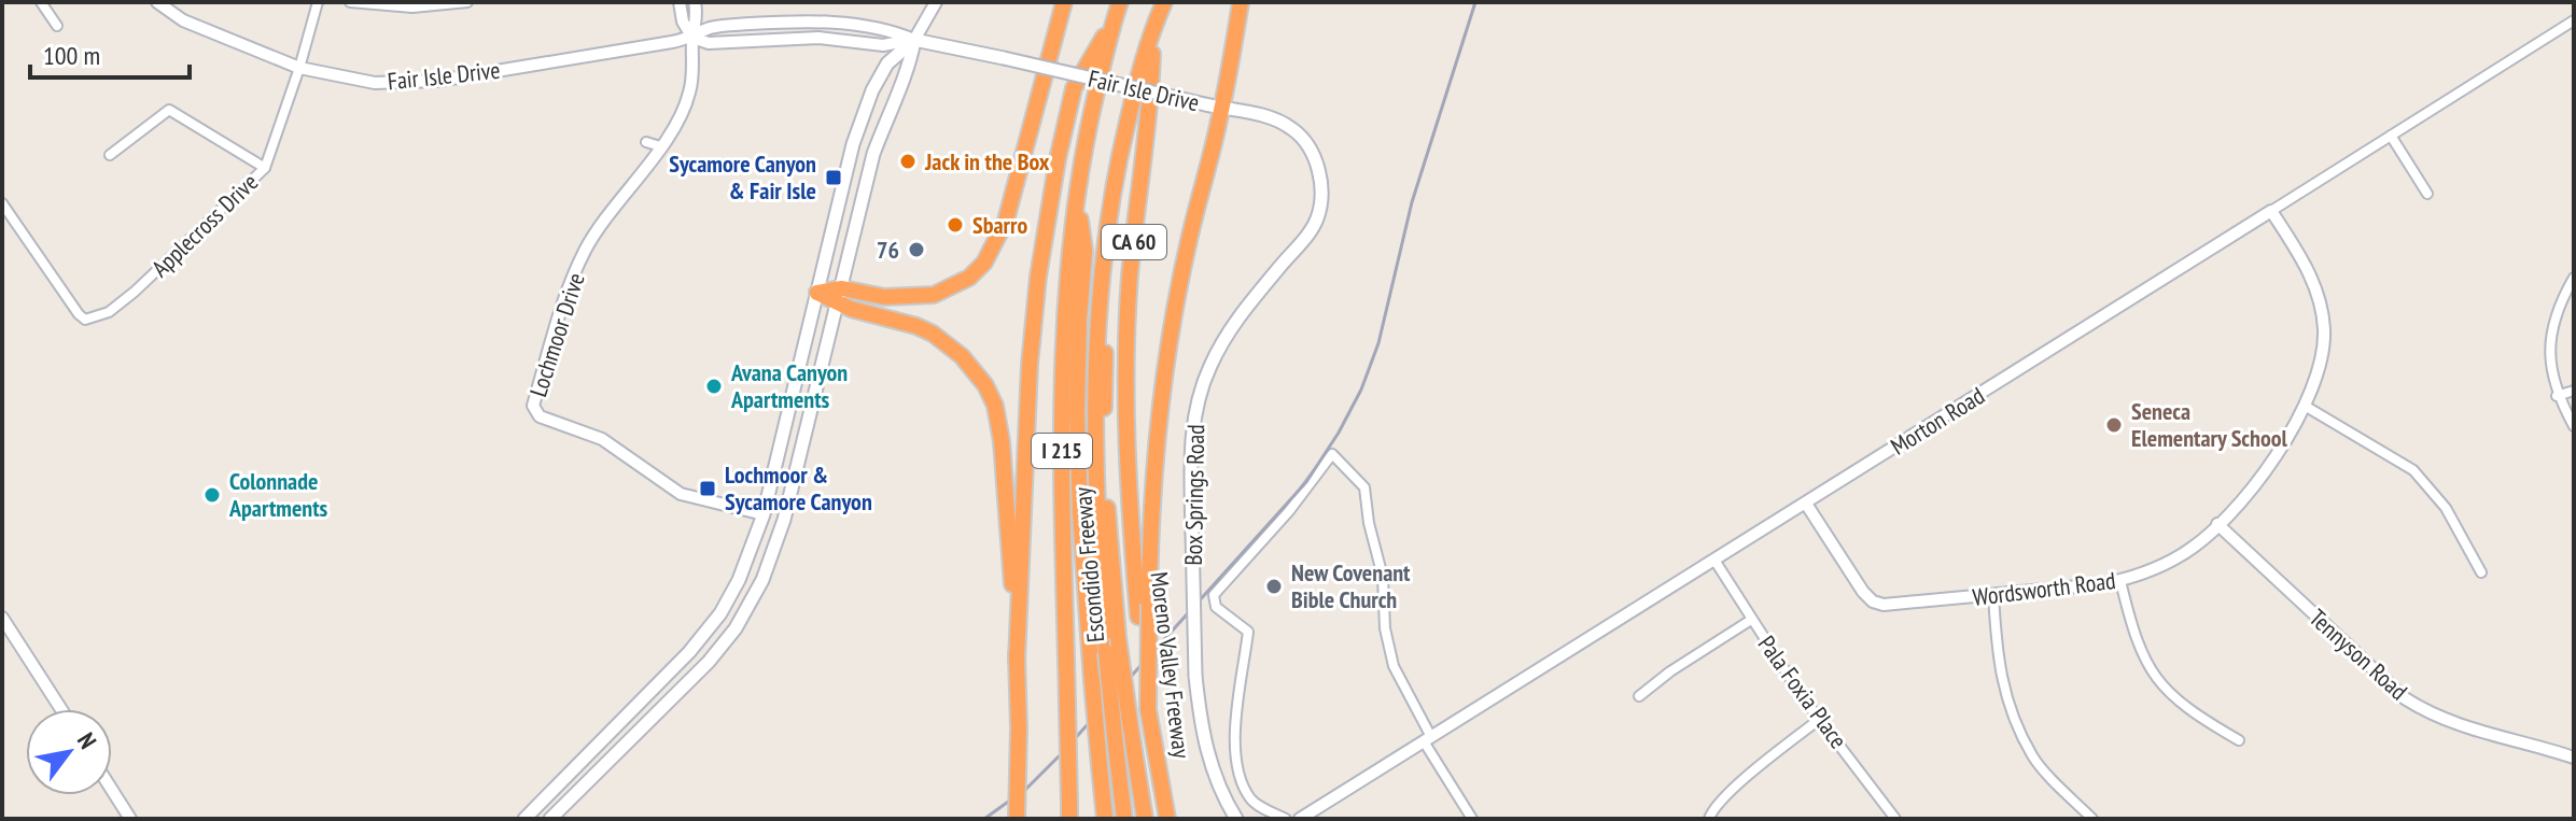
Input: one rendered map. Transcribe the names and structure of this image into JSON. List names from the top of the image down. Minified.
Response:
{"streets":{"highway":["CA 60","I 215","Escondido Freeway","Moreno Valley Freeway"],"main road":["Fair Isle Drive","Box Springs Road"],"street":["Applecross Drive","Lochmoor Drive","Morton Road","Wordsworth Road","Tennyson Road","Pala Foxia Place"]},"crossings":[["Fair Isle Drive","Applecross Drive"],["Fair Isle Drive","Lochmoor Drive"],["Fair Isle Drive","Box Springs Road"],["Morton Road","Wordsworth Road"],["Morton Road","Pala Foxia Place"],["Escondido Freeway","Moreno Valley Freeway"],["Wordsworth Road","Tennyson Road"]],"places":{"other":["Jack in the Box","Sbarro","76","Avana Canyon Apartments","Seneca Elementary School","Colonnade Apartments","New Covenant Bible Church"],"transit":["Sycamore Canyon & Fair Isle","Lochmoor & Sycamore Canyon"]},"scale_bar":"100 m","north":"top right"}
